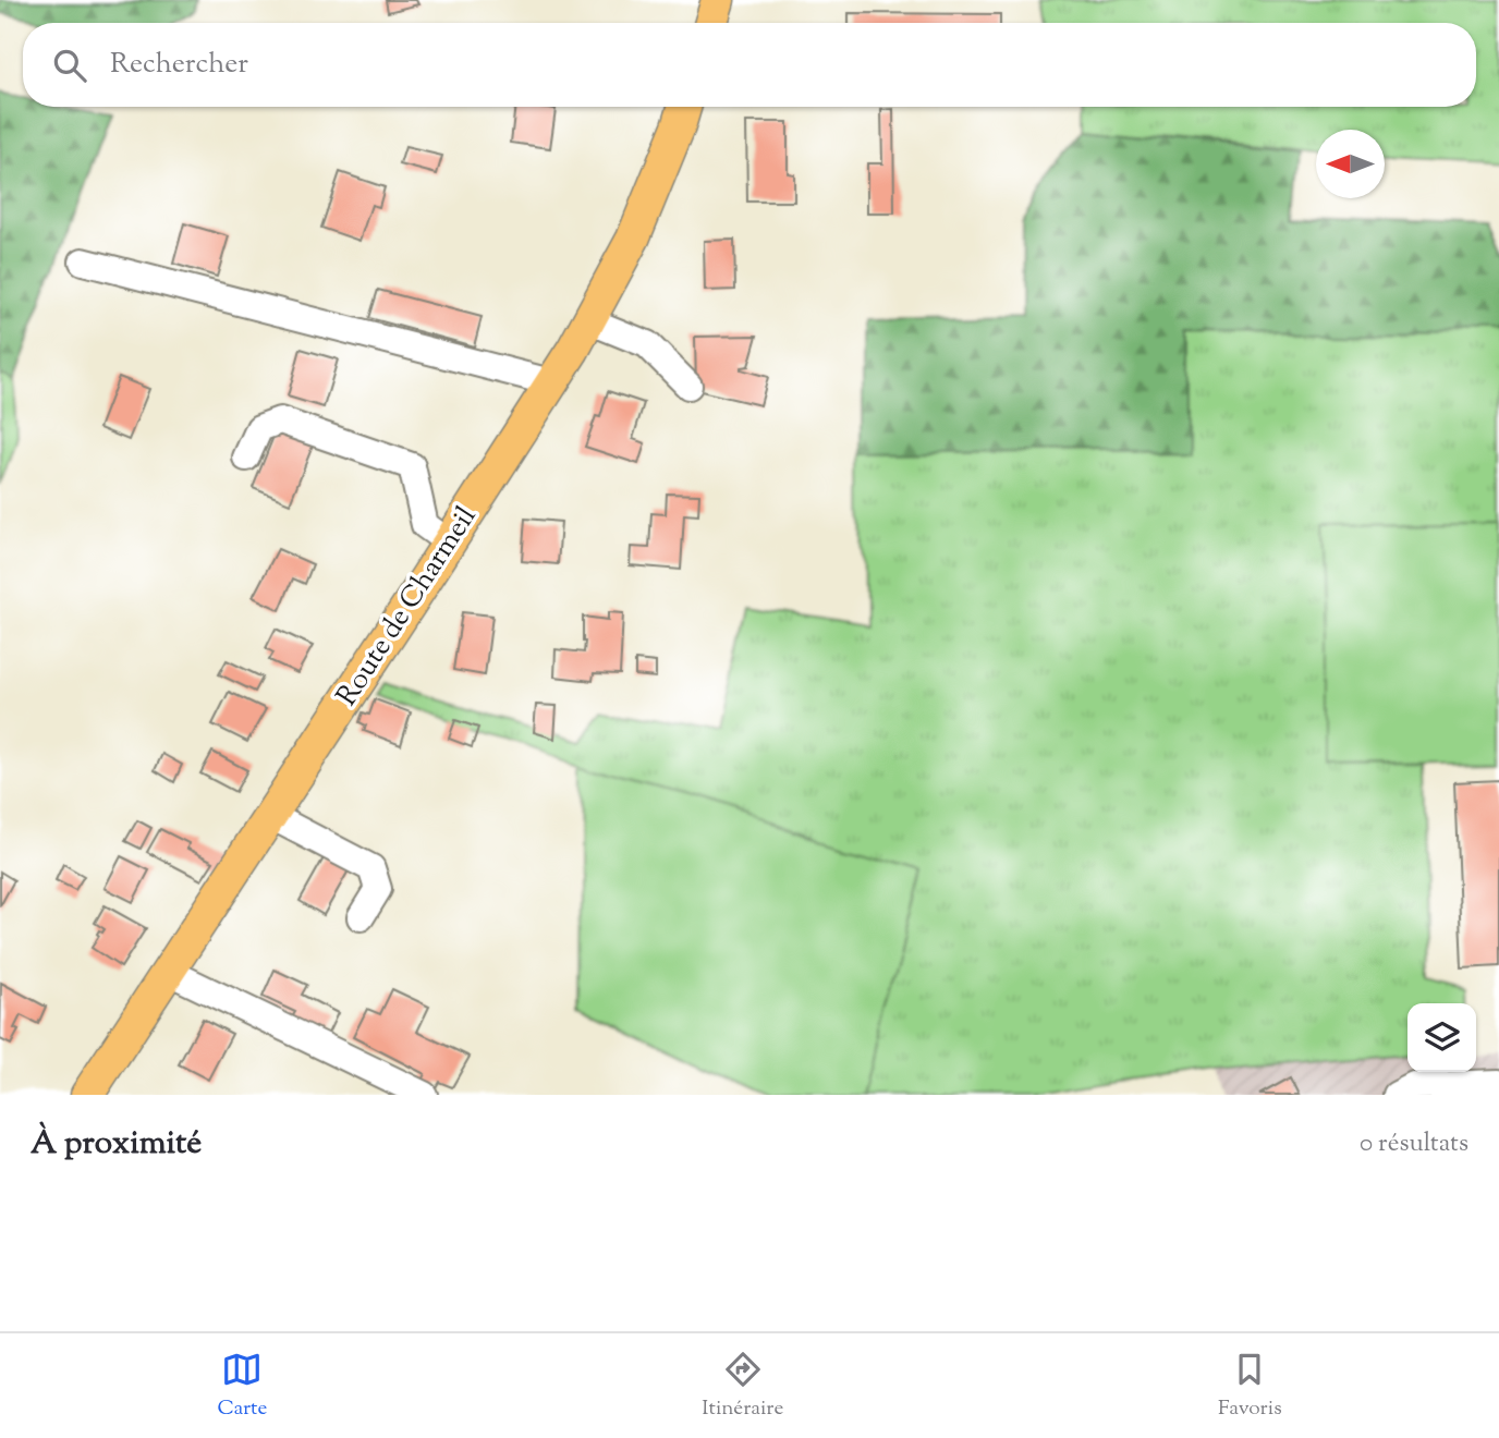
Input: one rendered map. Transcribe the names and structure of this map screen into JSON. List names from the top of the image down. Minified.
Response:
{"streets":{"main road":["Route de Charmeil"]},"north":"left","page":{"search":"Rechercher","heading":["À proximité","0 résultats"],"nav":["Carte","Itinéraire","Favoris"]}}
